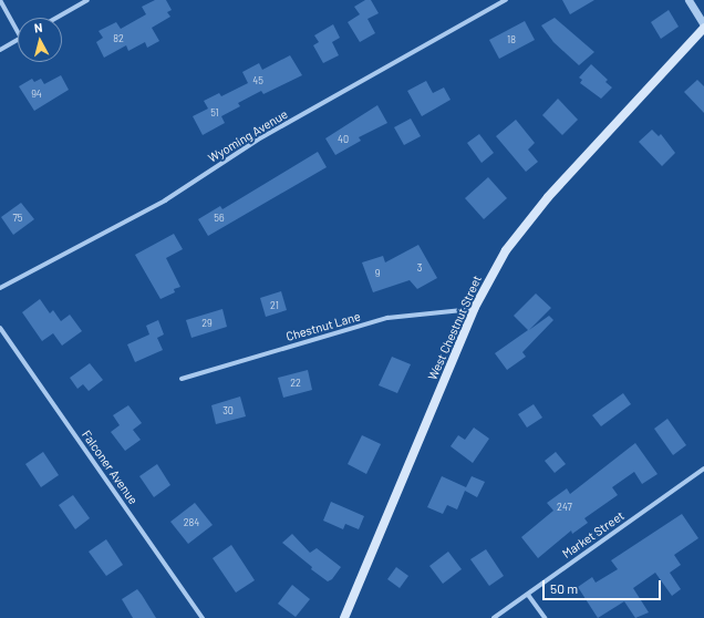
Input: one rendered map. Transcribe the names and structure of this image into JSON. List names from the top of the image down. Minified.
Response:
{"streets":{"main road":["West Chestnut Street"],"street":["Wyoming Avenue","Chestnut Lane","Falconer Avenue","Market Street"]},"crossings":[["Chestnut Lane","West Chestnut Street"]],"house_numbers":["82","18","45","94","51","40","75","56","3","9","21","29","22","30","247","284"],"scale_bar":"50 m","north":"top"}
